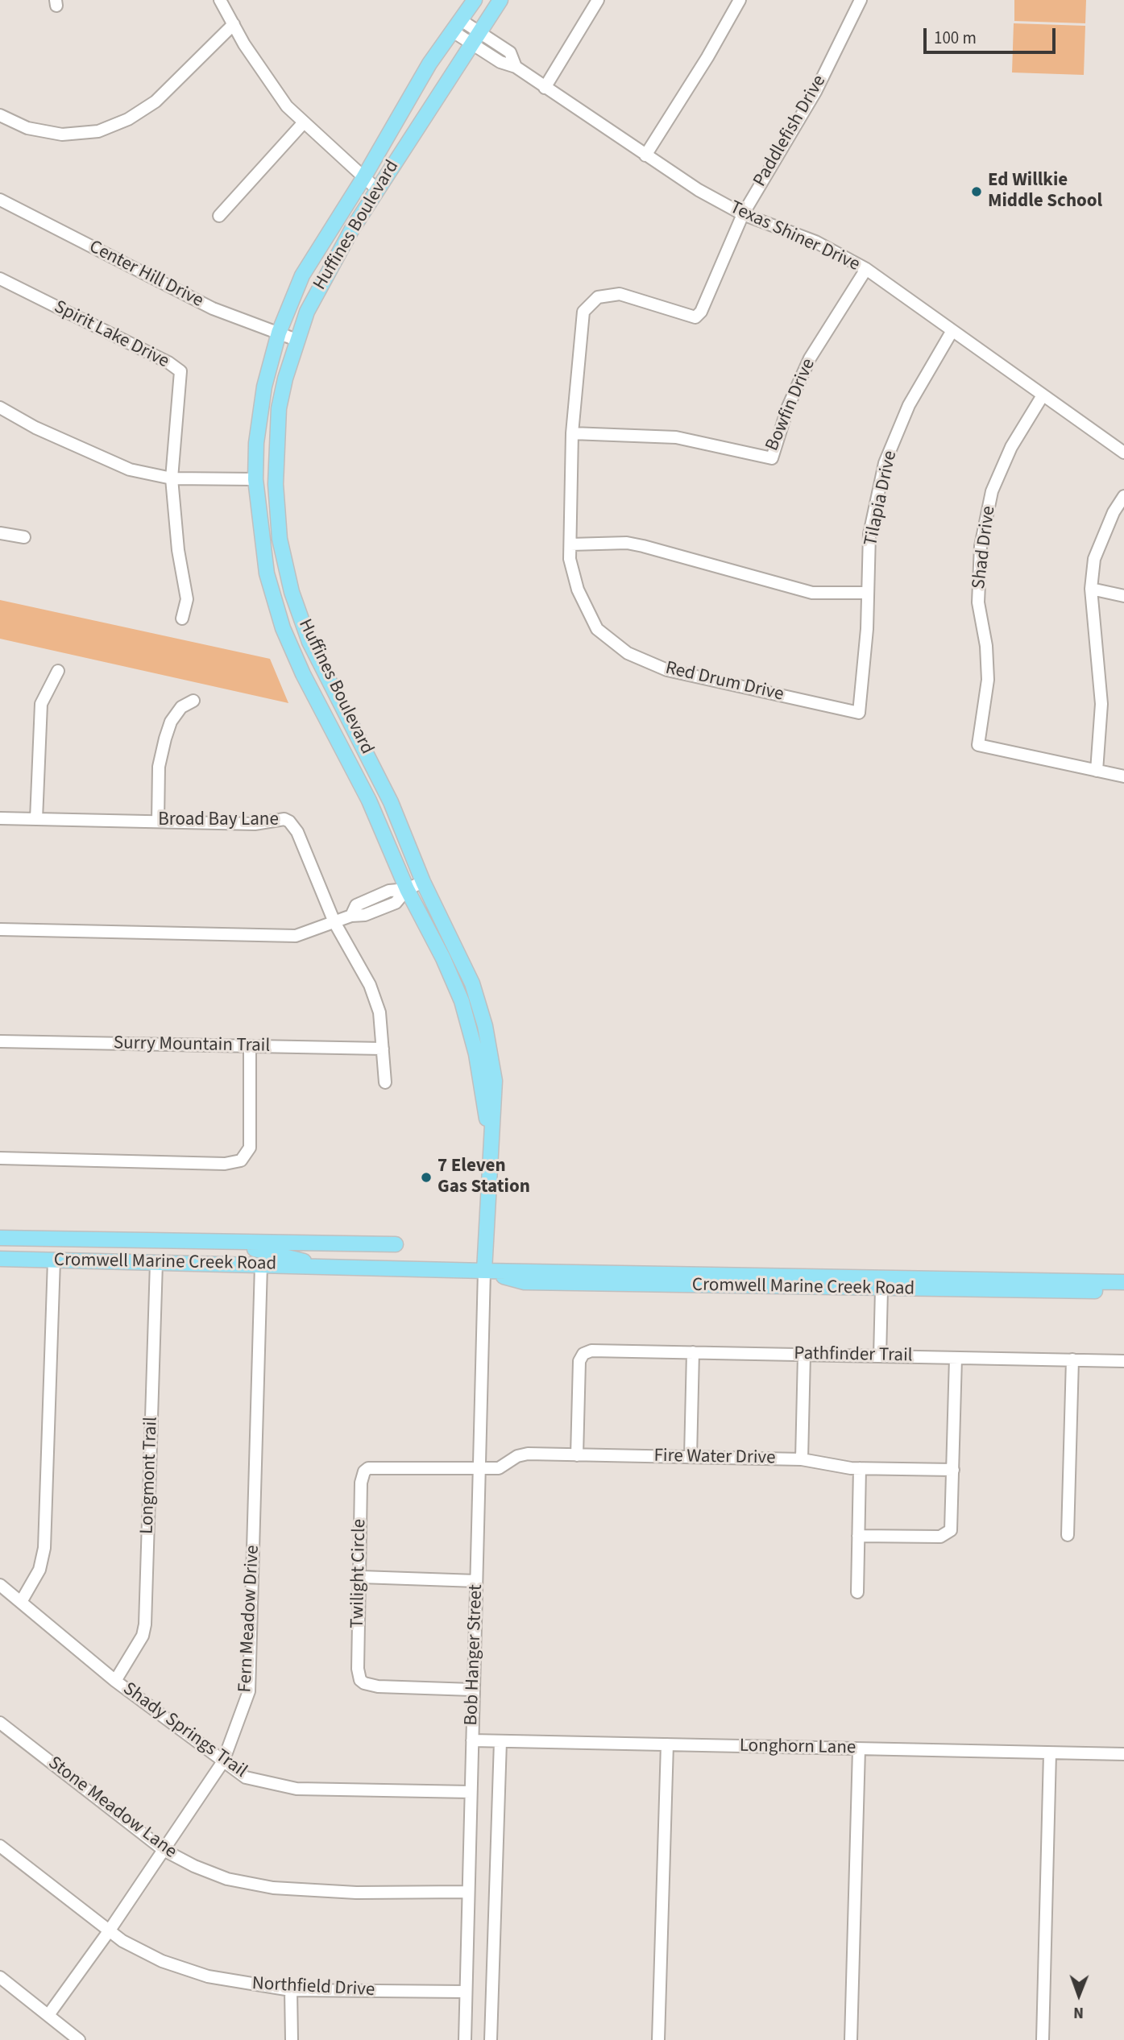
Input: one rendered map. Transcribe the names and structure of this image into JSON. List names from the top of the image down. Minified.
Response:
{"streets":{"main road":["Huffines Boulevard","Cromwell Marine Creek Road"],"street":["Paddlefish Drive","Texas Shiner Drive","Center Hill Drive","Spirit Lake Drive","Bowfin Drive","Tilapia Drive","Shad Drive","Red Drum Drive","Broad Bay Lane","Surry Mountain Trail","Pathfinder Trail","Fire Water Drive","Longmont Trail","Twilight Circle","Fern Meadow Drive","Bob Hanger Street","Shady Springs Trail","Longhorn Lane","Stone Meadow Lane","Northfield Drive"]},"crossings":[["Paddlefish Drive","Texas Shiner Drive"],["Paddlefish Drive","Bowfin Drive"],["Paddlefish Drive","Red Drum Drive"],["Huffines Boulevard","Texas Shiner Drive"],["Huffines Boulevard","Center Hill Drive"],["Huffines Boulevard","Cromwell Marine Creek Road"],["Huffines Boulevard","Bob Hanger Street"],["Texas Shiner Drive","Bowfin Drive"],["Texas Shiner Drive","Tilapia Drive"],["Texas Shiner Drive","Shad Drive"],["Bowfin Drive","Red Drum Drive"],["Tilapia Drive","Red Drum Drive"],["Broad Bay Lane","Surry Mountain Trail"],["Cromwell Marine Creek Road","Longmont Trail"],["Cromwell Marine Creek Road","Fern Meadow Drive"],["Cromwell Marine Creek Road","Bob Hanger Street"],["Pathfinder Trail","Fire Water Drive"],["Fire Water Drive","Twilight Circle"],["Fire Water Drive","Bob Hanger Street"],["Longmont Trail","Shady Springs Trail"],["Twilight Circle","Bob Hanger Street"],["Fern Meadow Drive","Shady Springs Trail"],["Fern Meadow Drive","Stone Meadow Lane"],["Fern Meadow Drive","Northfield Drive"],["Bob Hanger Street","Shady Springs Trail"],["Bob Hanger Street","Longhorn Lane"],["Bob Hanger Street","Stone Meadow Lane"],["Bob Hanger Street","Northfield Drive"]],"places":["Ed Willkie Middle School","7 Eleven Gas Station"],"scale_bar":"100 m","north":"bottom"}
